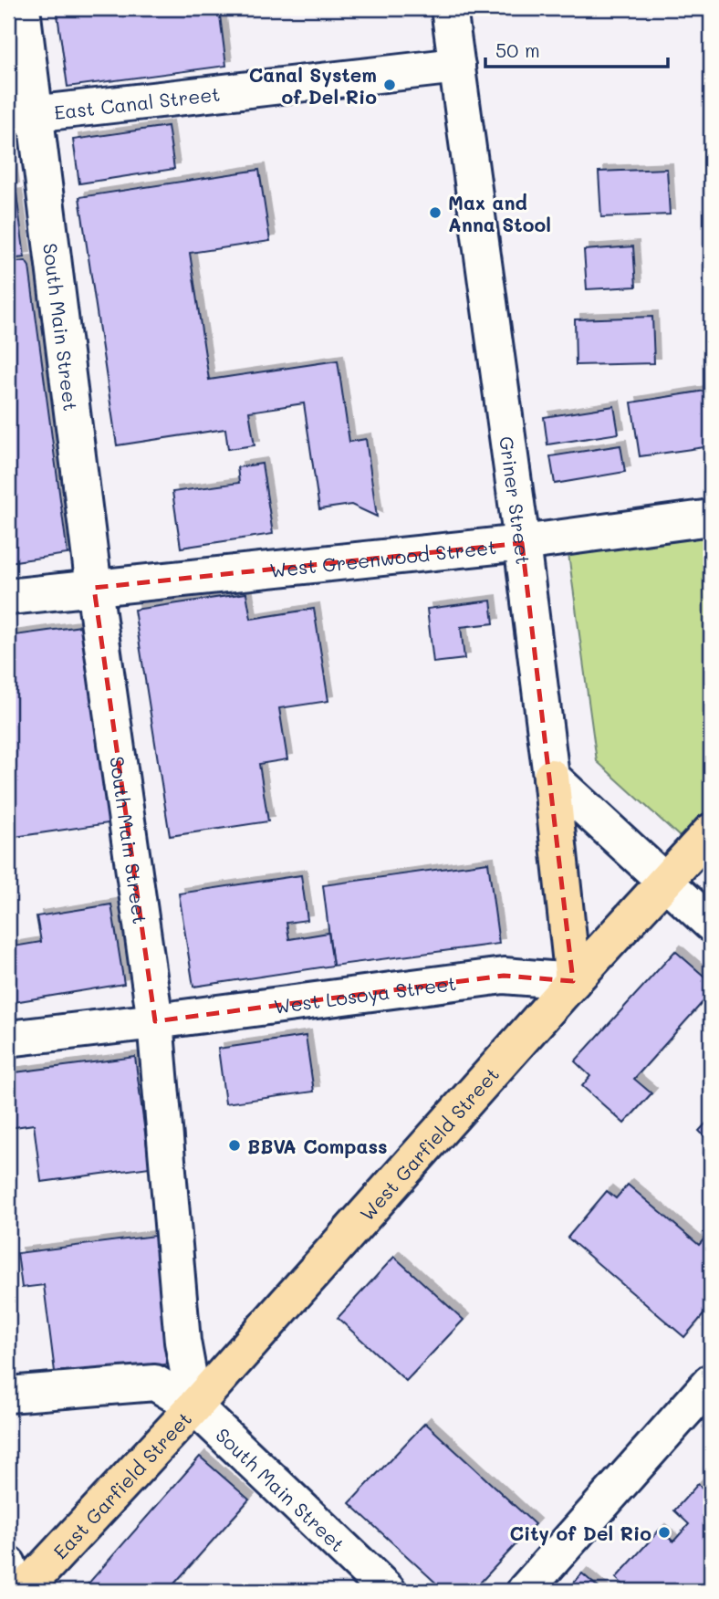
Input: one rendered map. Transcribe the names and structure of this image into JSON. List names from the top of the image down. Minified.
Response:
{"streets":{"main road":["West Garfield Street","East Garfield Street"],"street":["East Canal Street","South Main Street","Griner Street","West Greenwood Street","West Losoya Street"]},"crossings":[["East Canal Street","South Main Street"],["East Canal Street","Griner Street"],["South Main Street","West Greenwood Street"],["South Main Street","West Losoya Street"],["South Main Street","West Garfield Street"],["South Main Street","East Garfield Street"],["Griner Street","West Greenwood Street"],["West Losoya Street","West Garfield Street"],["West Garfield Street","East Garfield Street"]],"places":["Canal System of Del Rio","Max and Anna Stool","BBVA Compass","City of Del Rio"],"scale_bar":"50 m"}
